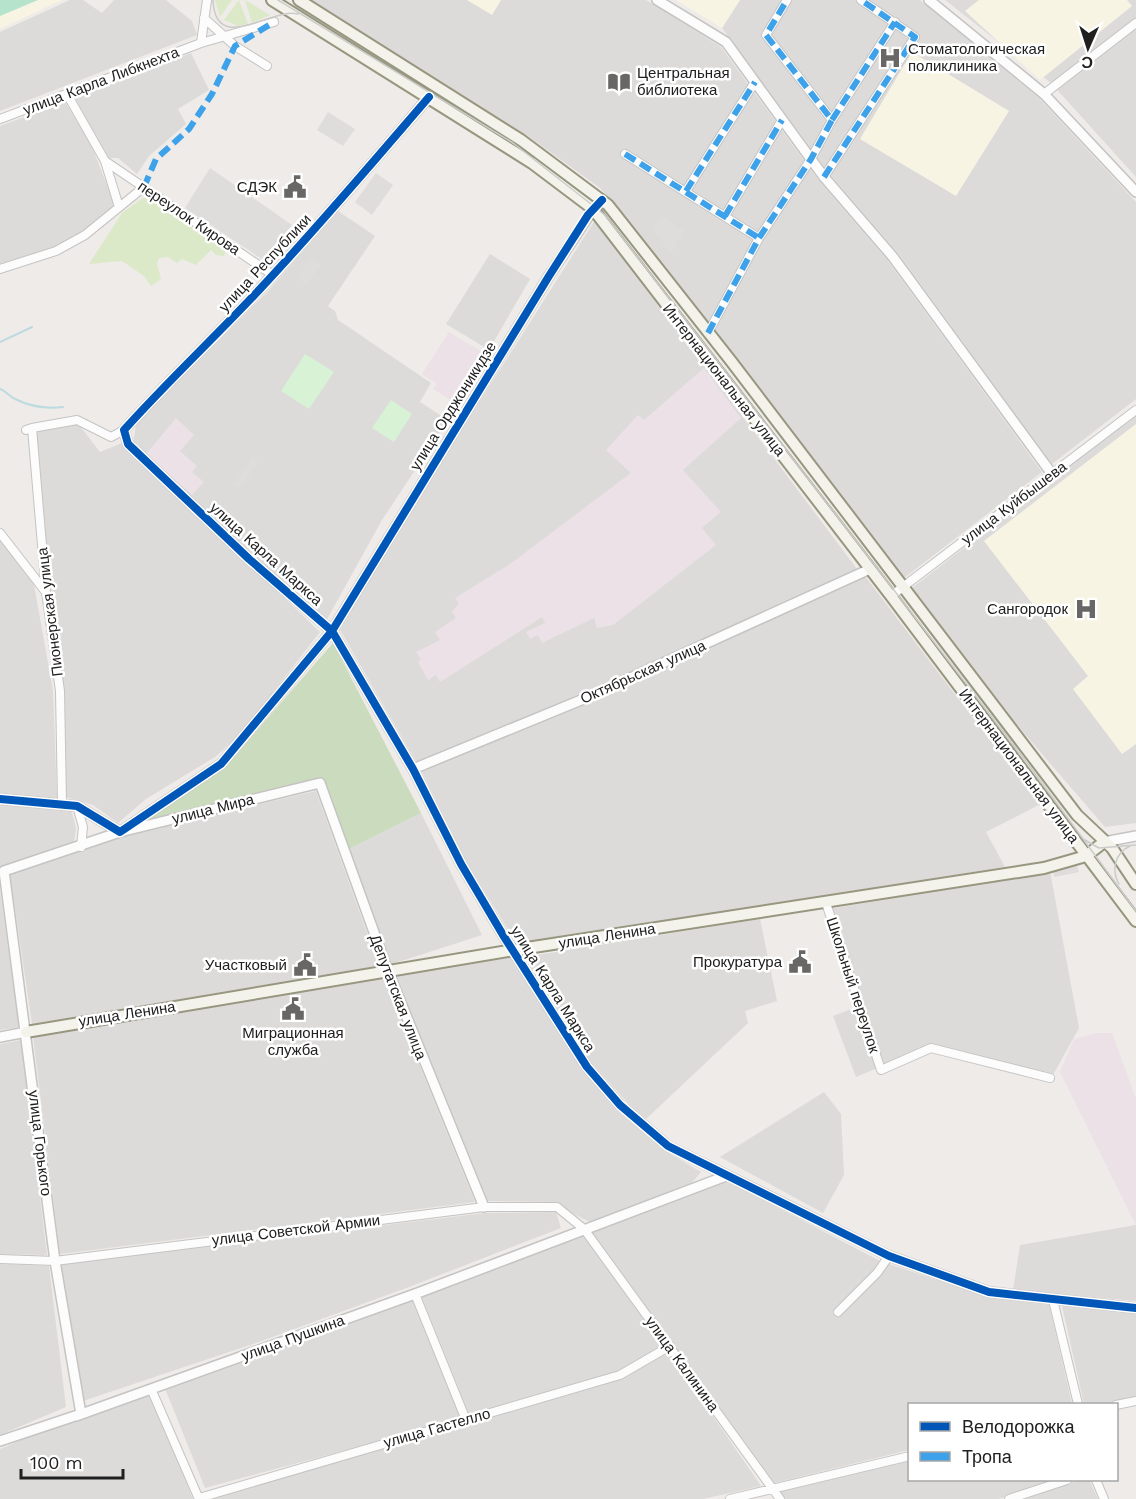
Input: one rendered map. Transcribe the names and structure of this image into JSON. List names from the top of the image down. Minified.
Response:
{"streets":{"main road":["Интернациональная улица","улица Ленина"],"street":["улица Карла Либкнехта","переулок Кирова","улица Республики","улица Орджоникидзе","улица Куйбышева","улица Карла Маркса","Пионерская улица","Октябрьская улица","улица Мира","Школьный переулок","Депутатская улица","улица Горького","улица Советской Армии","улица Пушкина","улица Калинина","улица Гастелло"]},"crossings":[["улица Карла Либкнехта","переулок Кирова"],["переулок Кирова","улица Республики"],["улица Республики","Интернациональная улица"],["улица Республики","улица Карла Маркса"],["улица Республики","Пионерская улица"],["Интернациональная улица","улица Орджоникидзе"],["Интернациональная улица","улица Куйбышева"],["Интернациональная улица","Октябрьская улица"],["Интернациональная улица","улица Ленина"],["улица Орджоникидзе","улица Карла Маркса"],["улица Орджоникидзе","улица Мира"],["улица Карла Маркса","Пионерская улица"],["улица Карла Маркса","Октябрьская улица"],["улица Карла Маркса","улица Ленина"],["улица Карла Маркса","улица Пушкина"],["улица Мира","Депутатская улица"],["улица Мира","улица Горького"],["улица Ленина","Школьный переулок"],["улица Ленина","Депутатская улица"],["улица Ленина","улица Горького"],["Депутатская улица","улица Советской Армии"],["улица Горького","улица Советской Армии"],["улица Горького","улица Пушкина"],["улица Советской Армии","улица Пушкина"],["улица Советской Армии","улица Калинина"],["улица Пушкина","улица Калинина"],["улица Калинина","улица Гастелло"]],"places":{"hospital":["Стоматологическая поликлиника","Сангородок"],"library":["Центральная библиотека"],"public building":["СДЭК","Прокуратура","Участковый","Миграционная служба"]},"legend":["Велодорожка","Тропа"],"scale_bar":"100 m","north":"bottom"}
